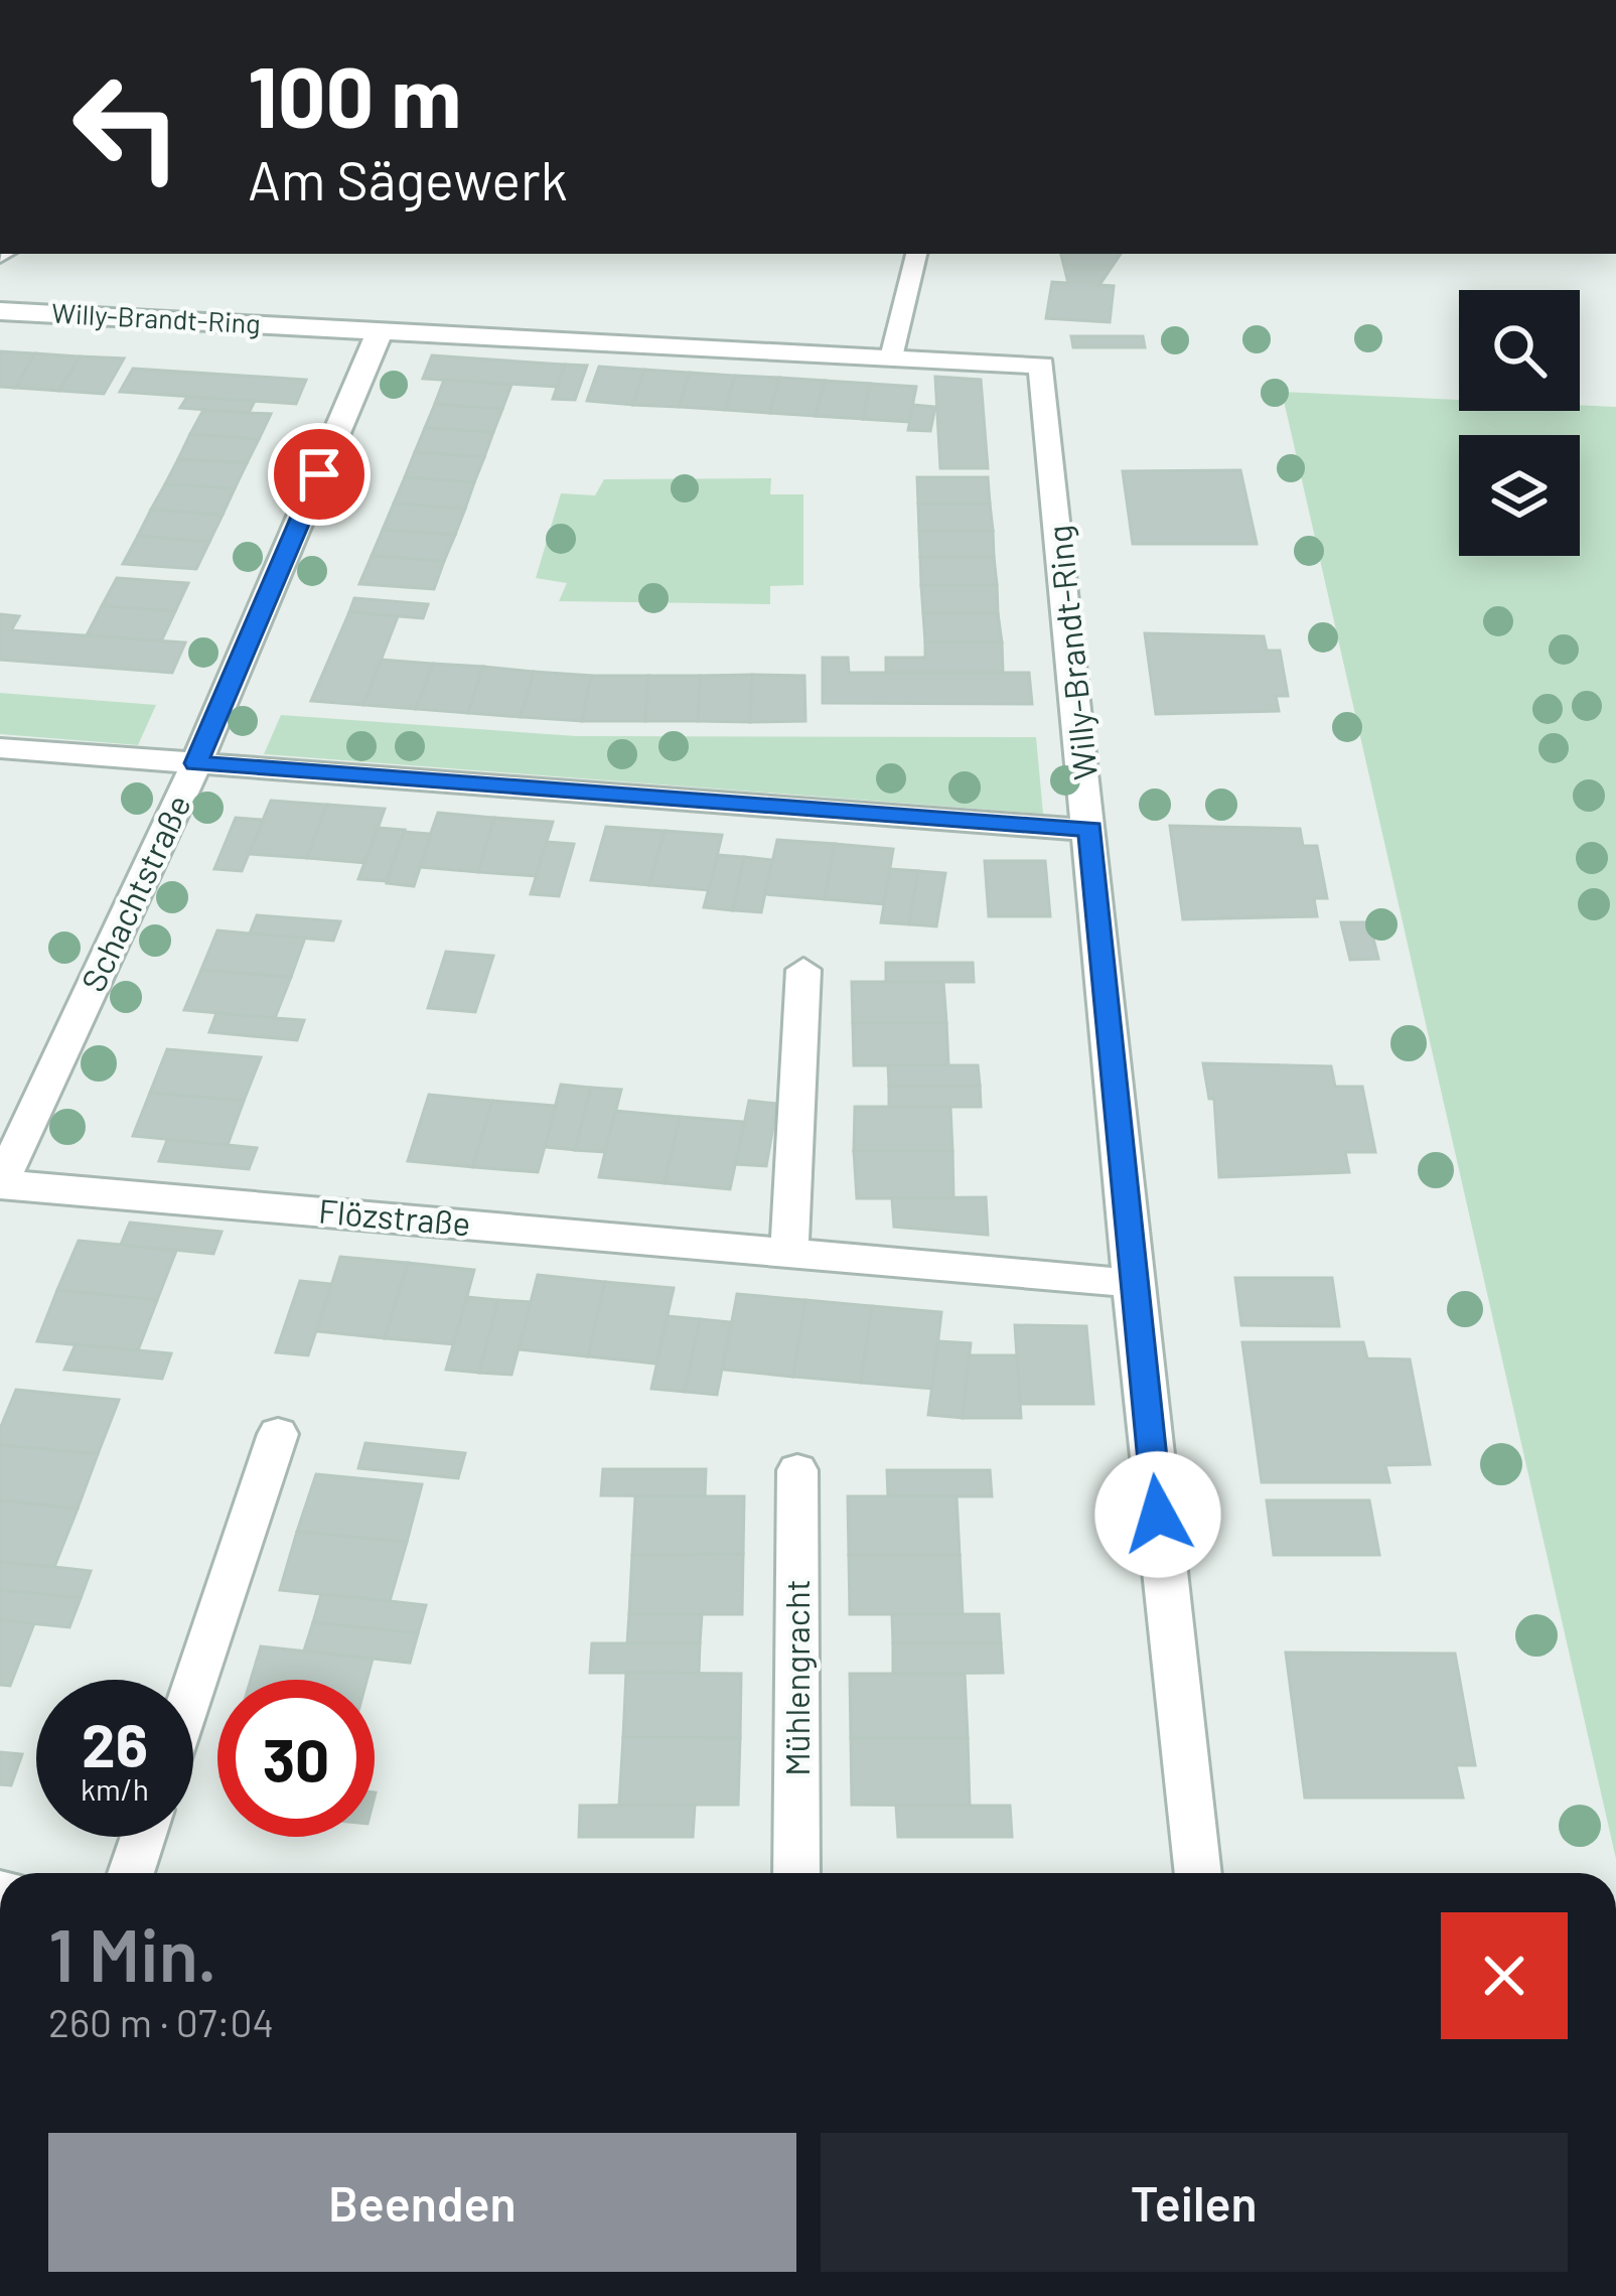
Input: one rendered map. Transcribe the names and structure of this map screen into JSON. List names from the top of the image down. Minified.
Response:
{"streets":{"street":["Willy-Brandt-Ring","Schachtstraße","Flözstraße","Mühlengracht"]},"crossings":[["Willy-Brandt-Ring","Schachtstraße"],["Willy-Brandt-Ring","Flözstraße"],["Schachtstraße","Flözstraße"]],"page":{"turn":["100 m","Am Sägewerk"],"speed":"26 km/h","limit":"30","heading":["1 Min.","260 m · 07:04"],"buttons":["Beenden","Teilen"]}}
